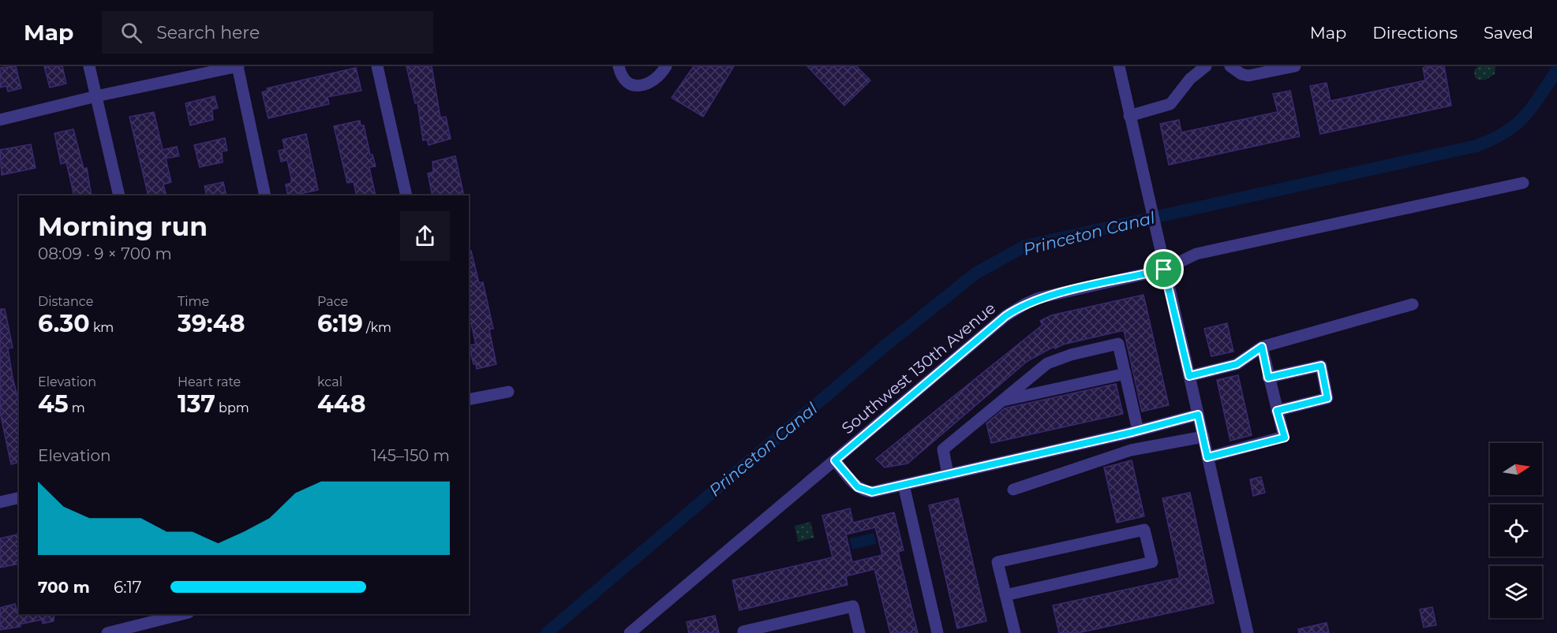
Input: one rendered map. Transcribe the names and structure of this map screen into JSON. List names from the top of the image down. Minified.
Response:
{"streets":{"street":["Southwest 130th Avenue"]},"water":["Princeton Canal"],"north":"right","page":{"header":"Map","search":"Search here","nav":["Map","Directions","Saved"],"heading":["Morning run","08:09 · 9 × 700 m"],"stats":[["Distance","6.30 km"],["Time","39:48"],["Pace","6:19 /km"],["Elevation","45 m"],["Heart rate","137 bpm"],["kcal","448"]],"chart":["Elevation","145–150 m"],"list":[{"name":"700 m","note":"6:17"}]}}
